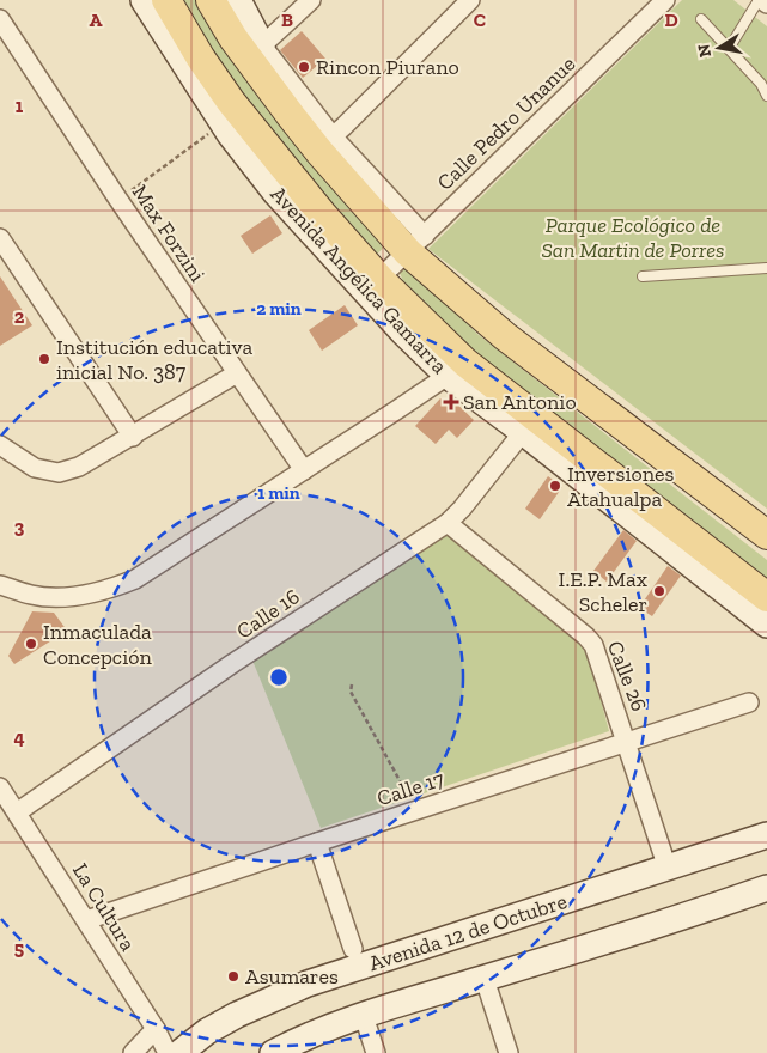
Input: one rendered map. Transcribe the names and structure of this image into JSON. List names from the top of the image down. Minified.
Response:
{"streets":{"main road":["Avenida Angélica Gamarra","Avenida 12 de Octubre"],"street":["Calle Pedro Unanue","Max Forzini","Calle 16","Calle 26","Calle 17","La Cultura"]},"crossings":[["Calle Pedro Unanue","Avenida Angélica Gamarra"],["Avenida Angélica Gamarra","Calle 16"],["Calle 16","Calle 26"],["Calle 16","La Cultura"],["Calle 26","Calle 17"],["Calle 26","Avenida 12 de Octubre"],["Calle 17","La Cultura"]],"parks":["Parque Ecológico de San Martin de Porres"],"places":{"other":["Rincon Piurano","Institución educativa inicial No. 387","Inversiones Atahualpa","I.E.P. Max Scheler","Inmaculada Concepción","Asumares"],"health":["San Antonio"]},"north":"left","grid":{"columns":["A","B","C","D"],"rows":["1","2","3","4","5"]},"rings":["2 min","1 min"]}
